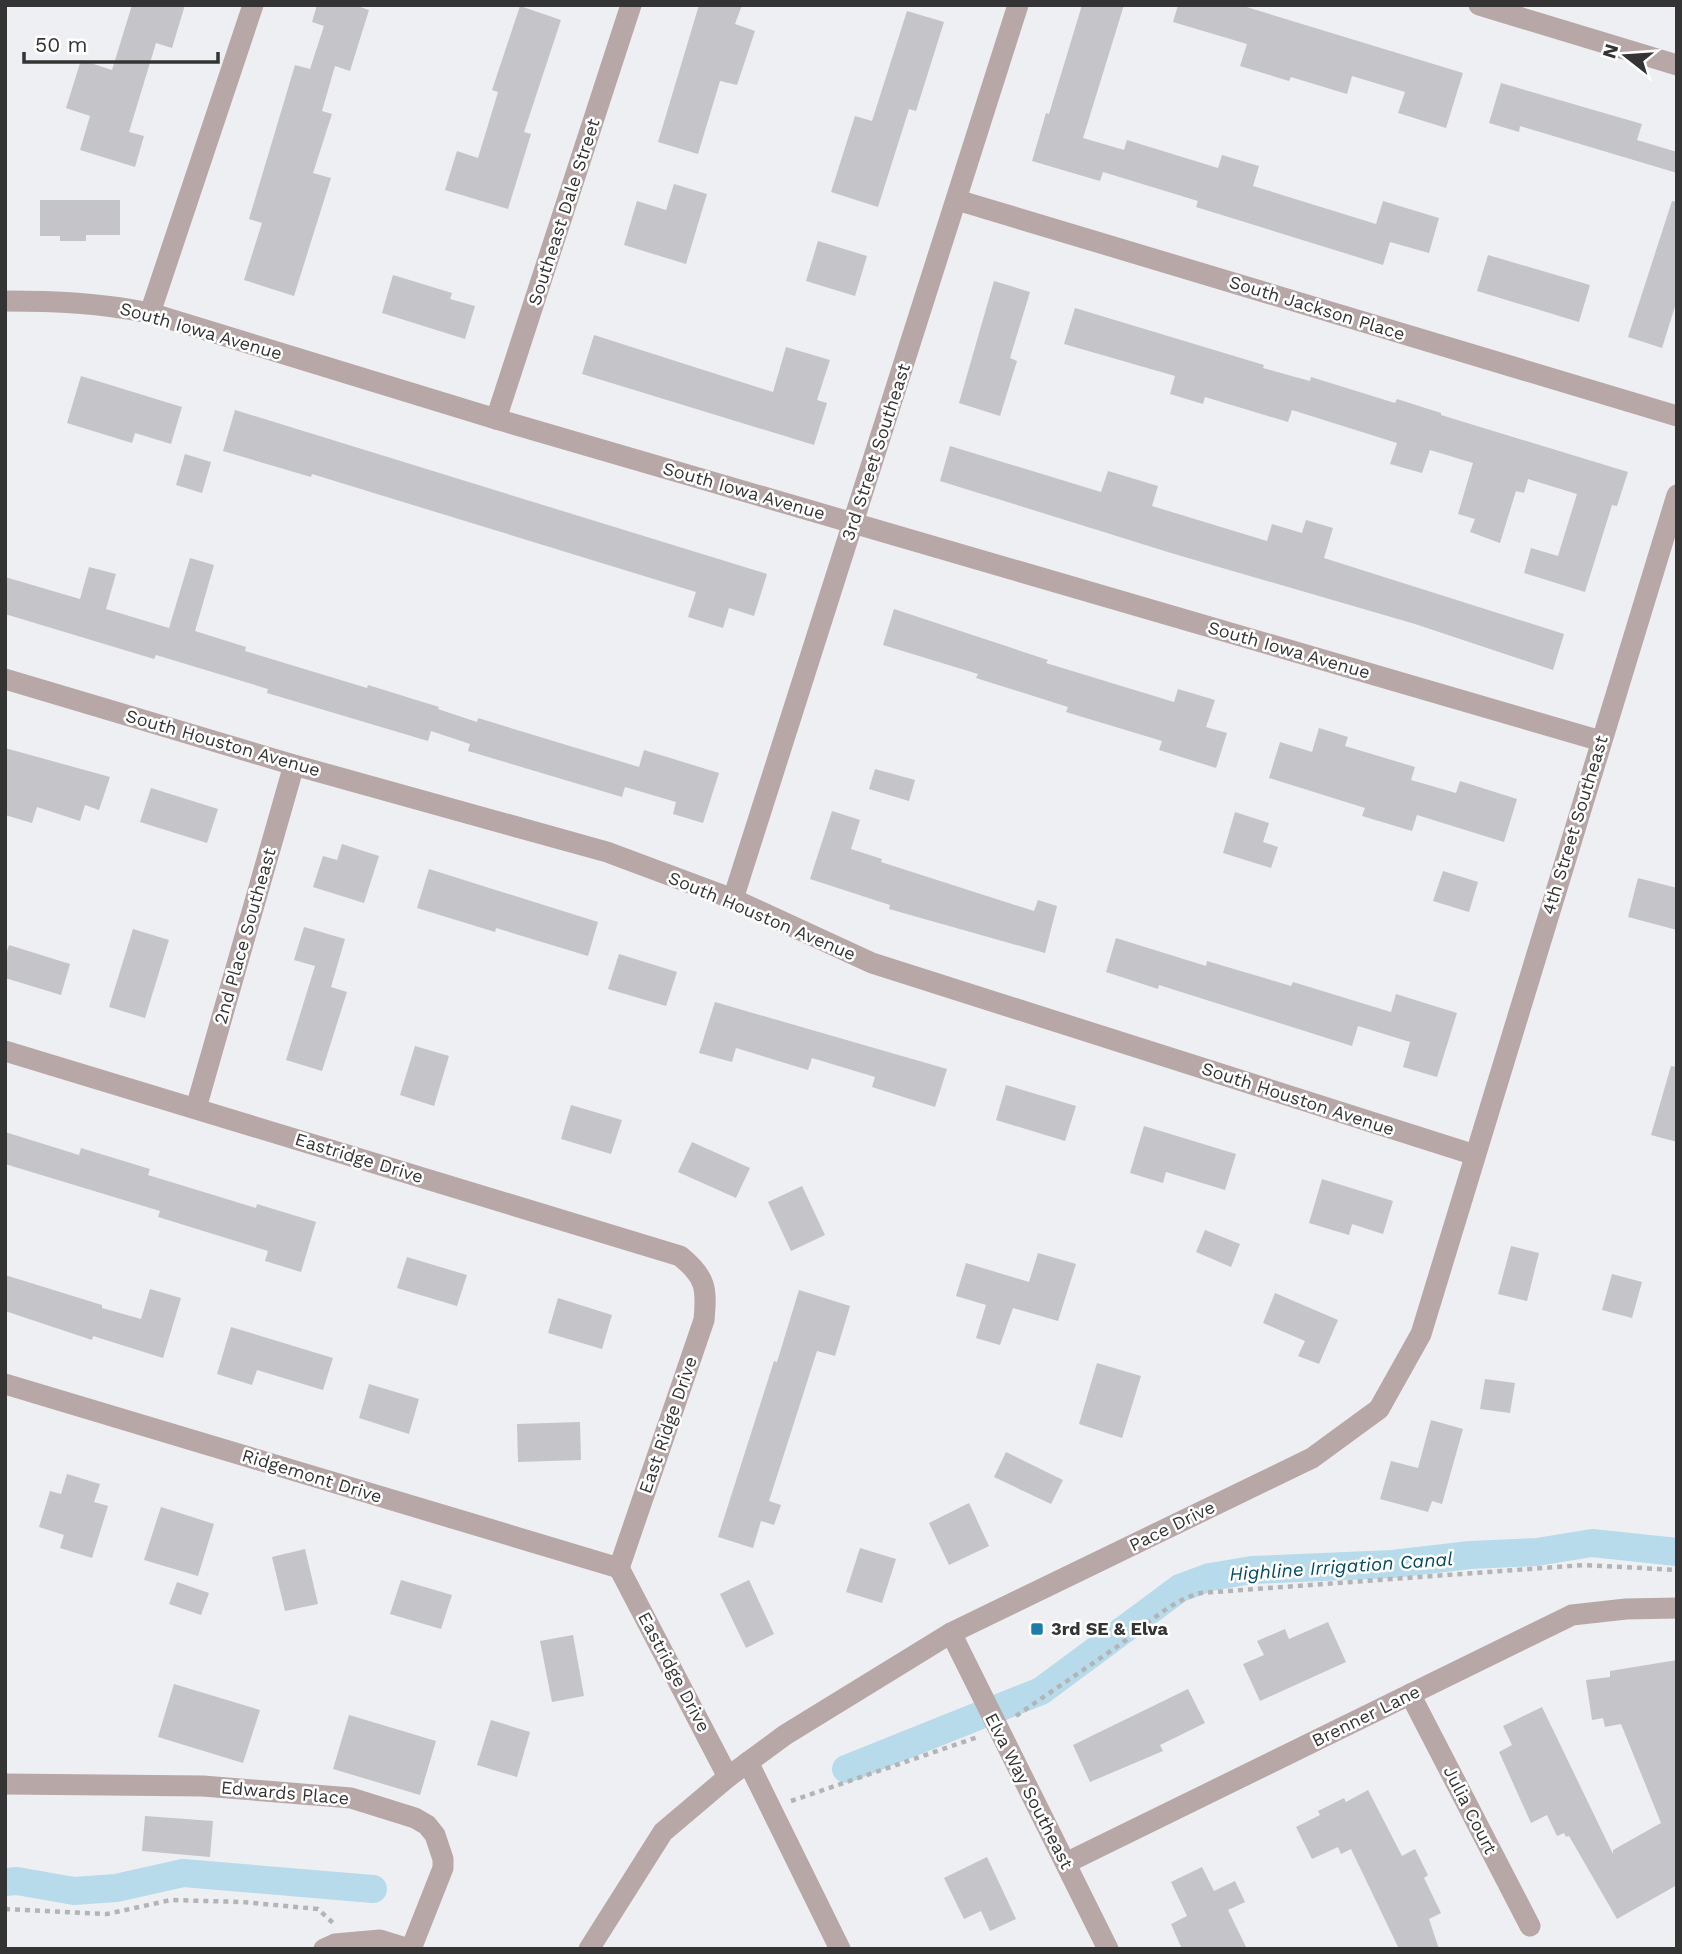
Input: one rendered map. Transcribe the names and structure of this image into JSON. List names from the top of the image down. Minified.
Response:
{"streets":{"street":["Southeast Dale Street","South Jackson Place","South Iowa Avenue","3rd Street Southeast","South Houston Avenue","4th Street Southeast","2nd Place Southeast","Eastridge Drive","East Ridge Drive","Ridgemont Drive","Pace Drive","Brenner Lane","Elva Way Southeast","Edwards Place","Julia Court"]},"crossings":[["Southeast Dale Street","South Iowa Avenue"],["South Jackson Place","3rd Street Southeast"],["South Iowa Avenue","3rd Street Southeast"],["South Iowa Avenue","4th Street Southeast"],["3rd Street Southeast","South Houston Avenue"],["South Houston Avenue","4th Street Southeast"],["South Houston Avenue","2nd Place Southeast"],["South Houston Avenue","Pace Drive"],["4th Street Southeast","Pace Drive"],["2nd Place Southeast","Eastridge Drive"],["Eastridge Drive","East Ridge Drive"],["Eastridge Drive","Ridgemont Drive"],["Eastridge Drive","Pace Drive"],["East Ridge Drive","Ridgemont Drive"],["Pace Drive","Elva Way Southeast"],["Brenner Lane","Elva Way Southeast"],["Brenner Lane","Julia Court"]],"water":["Highline Irrigation Canal"],"places":{"transit":["3rd SE & Elva"]},"scale_bar":"50 m","north":"left"}
